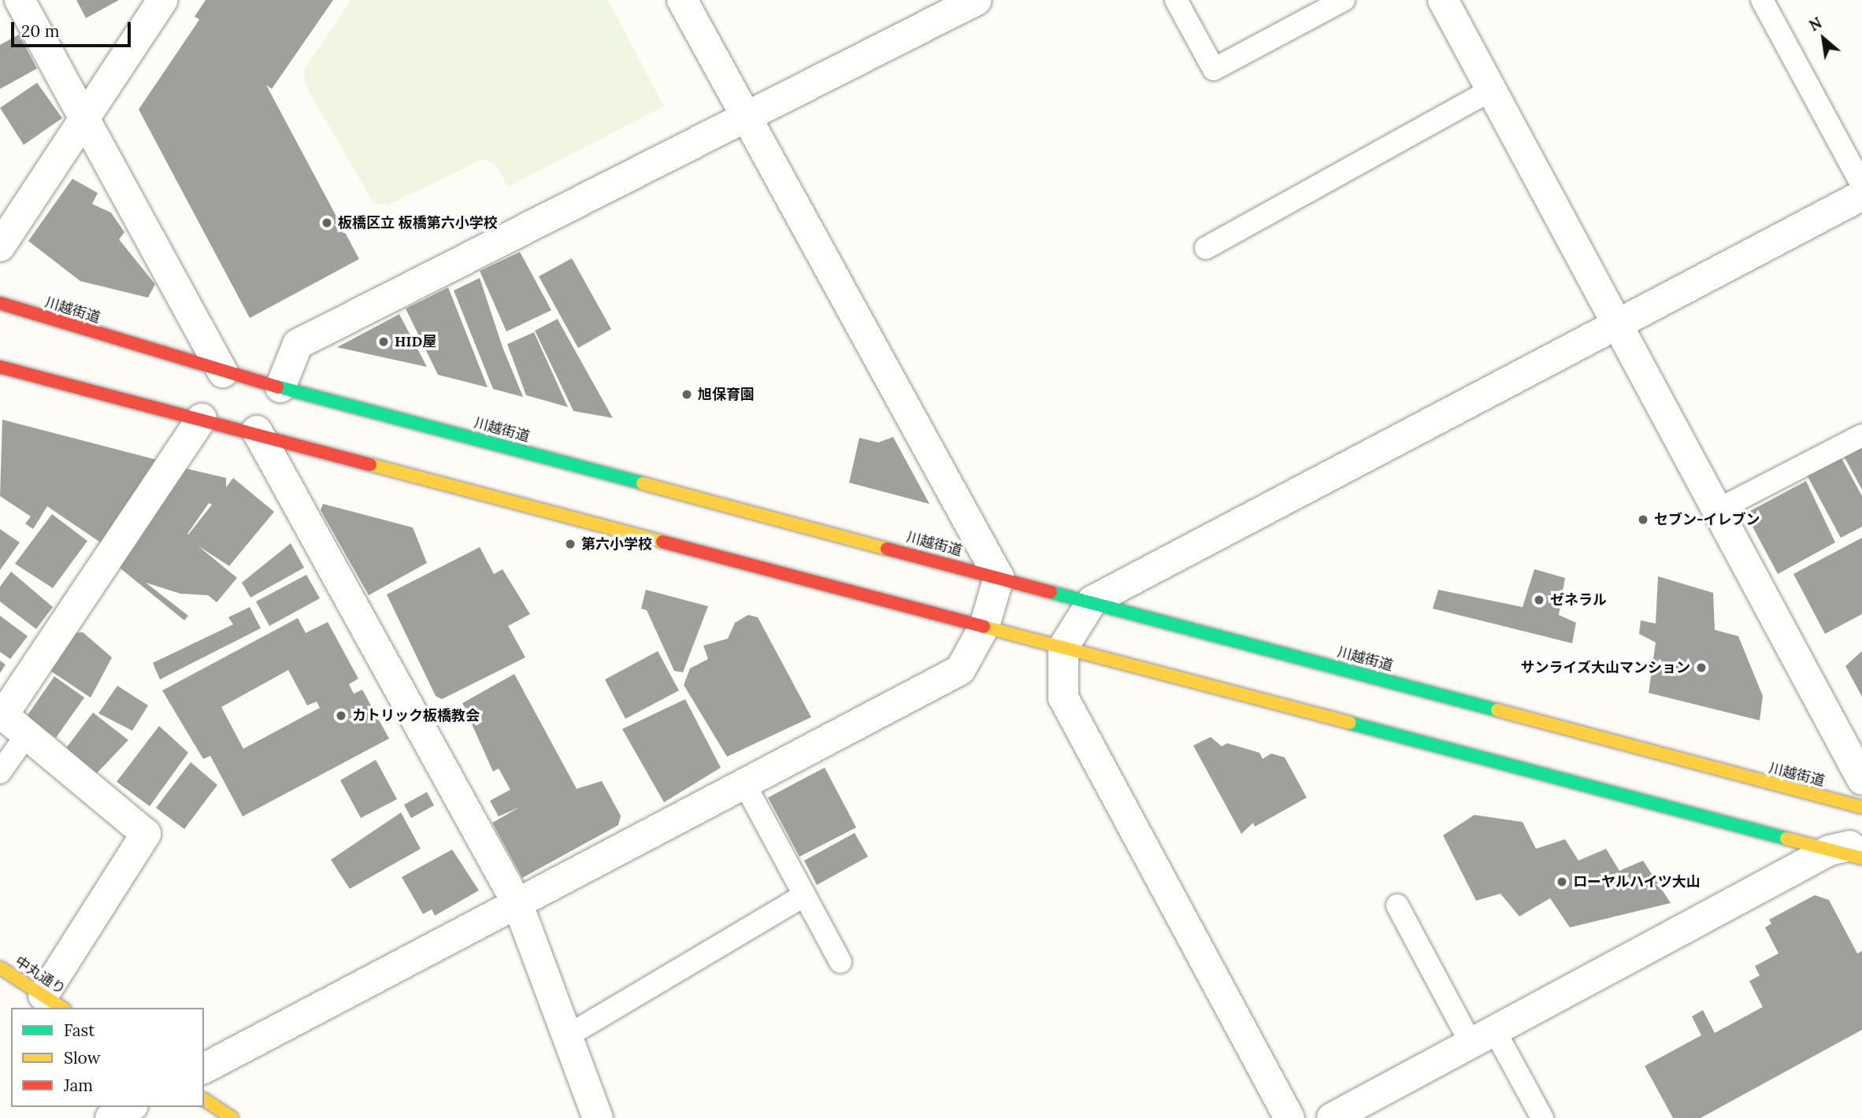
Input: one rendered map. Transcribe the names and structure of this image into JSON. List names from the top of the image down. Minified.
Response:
{"streets":{"main road":["川越街道","中丸通り"]},"places":["板橋区立 板橋第六小学校","HID屋","旭保育園","セブン-イレブン","第六小学校","ゼネラル","サンライズ大山マンション","カトリック板橋教会","ローヤルハイツ大山"],"legend":["Fast","Slow","Jam"],"scale_bar":"20 m","north":"top left"}
